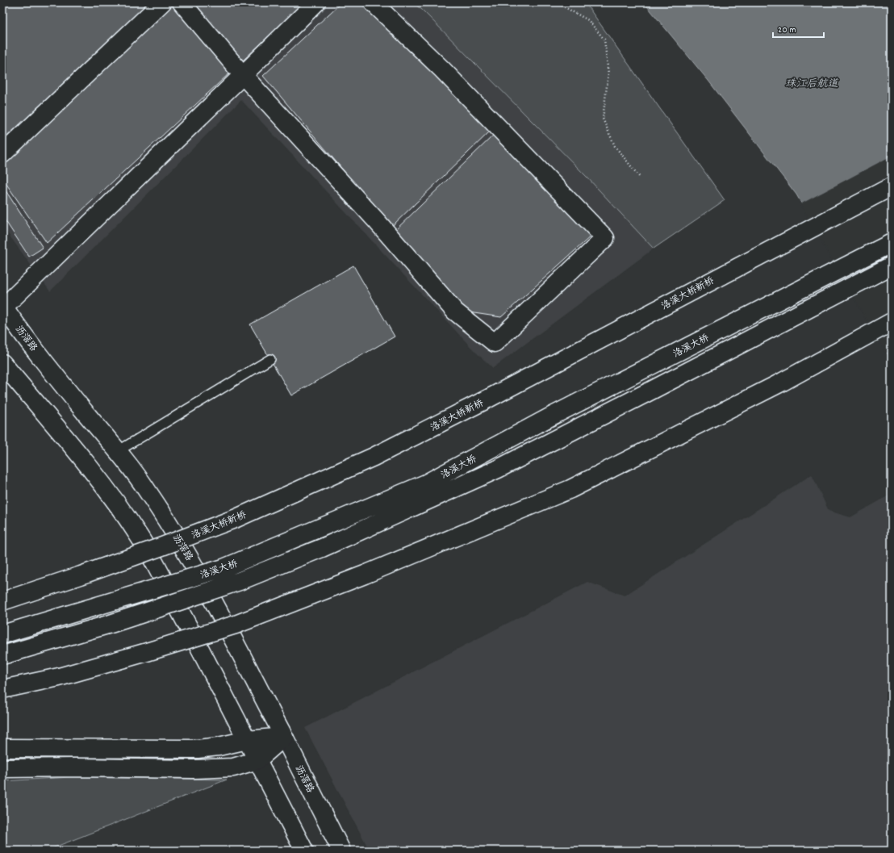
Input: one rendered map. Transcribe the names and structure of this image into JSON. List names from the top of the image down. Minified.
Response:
{"streets":{"main road":["洛溪大桥新桥","沥滘路","洛溪大桥"]},"water":["珠江后航道"],"scale_bar":"20 m"}
